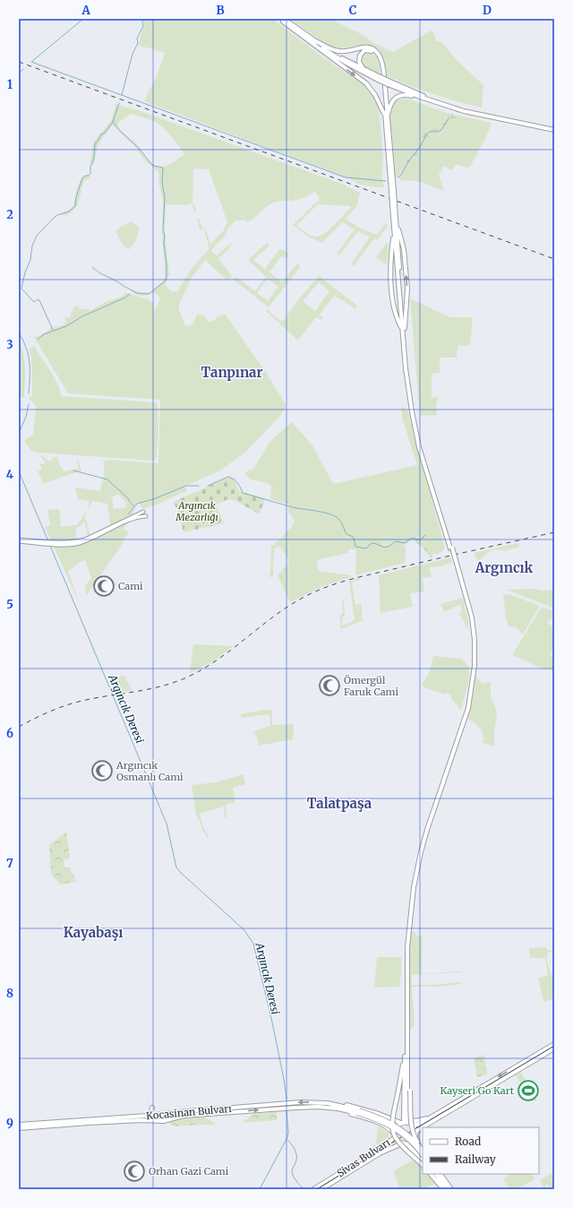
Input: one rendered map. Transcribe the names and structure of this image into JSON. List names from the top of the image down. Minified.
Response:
{"streets":{"highway":["Kocasinan Bulvarı","Sivas Bulvarı"]},"districts":["Tanpınar","Argıncık","Talatpaşa","Kayabaşı"],"water":["Argıncık Deresi"],"parks":["Argıncık Mezarlığı"],"places":{"mosque":["Cami","Ömergül Faruk Cami","Argıncık Osmanlı Cami","Orhan Gazi Cami"],"sports":["Kayseri Go Kart"]},"legend":["Road","Railway"],"grid":{"columns":["A","B","C","D"],"rows":["1","2","3","4","5","6","7","8","9"]}}
